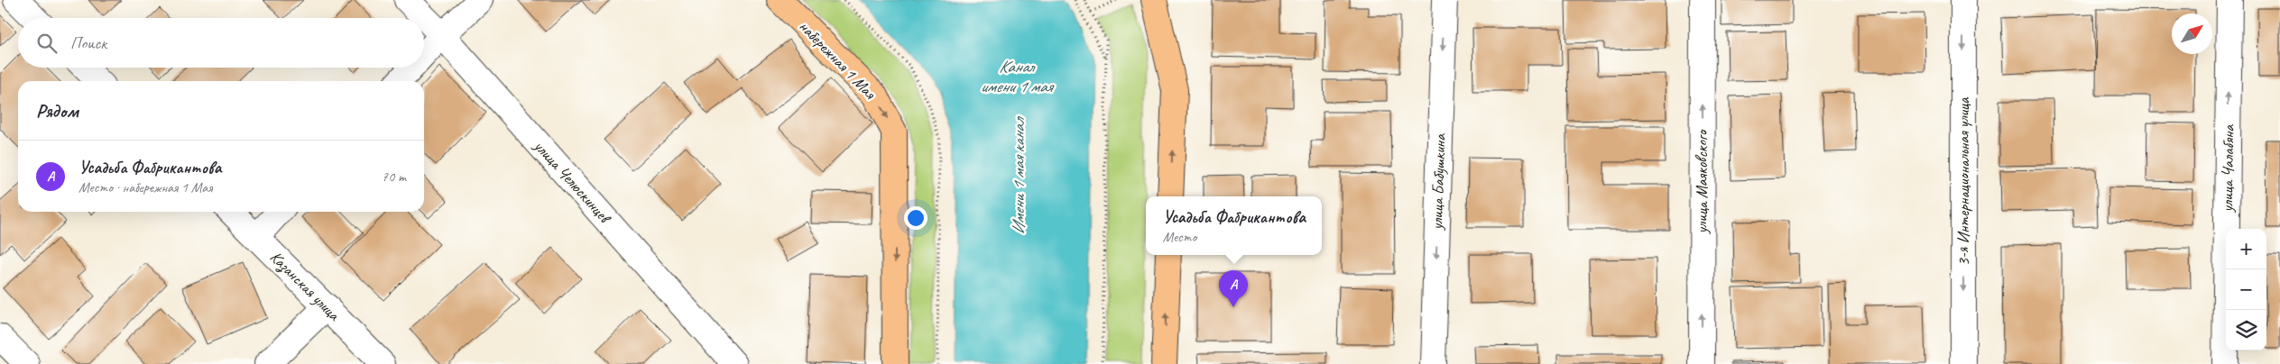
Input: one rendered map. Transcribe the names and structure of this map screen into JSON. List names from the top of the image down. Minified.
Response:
{"streets":{"main road":["набережная 1 Мая"],"street":["улица Чалабяна","улица Челюскинцев","улица Бабушкина","улица Маяковского","3-я Интернациональная улица","Казанская улица"]},"one_way":["набережная 1 Мая","улица Чалабяна","улица Бабушкина","улица Маяковского","3-я Интернациональная улица"],"water":["Канал имени 1 мая","Имени 1 мая канал"],"north":"top right","page":{"search":"Поиск","heading":"Рядом","list":[{"mark":"A","name":"Усадьба Фабрикантова","note":"Место · набережная 1 Мая","value":"70 m"}],"popup":["Усадьба Фабрикантова","Место"],"map_buttons":["+","−"],"pins":"A"}}
